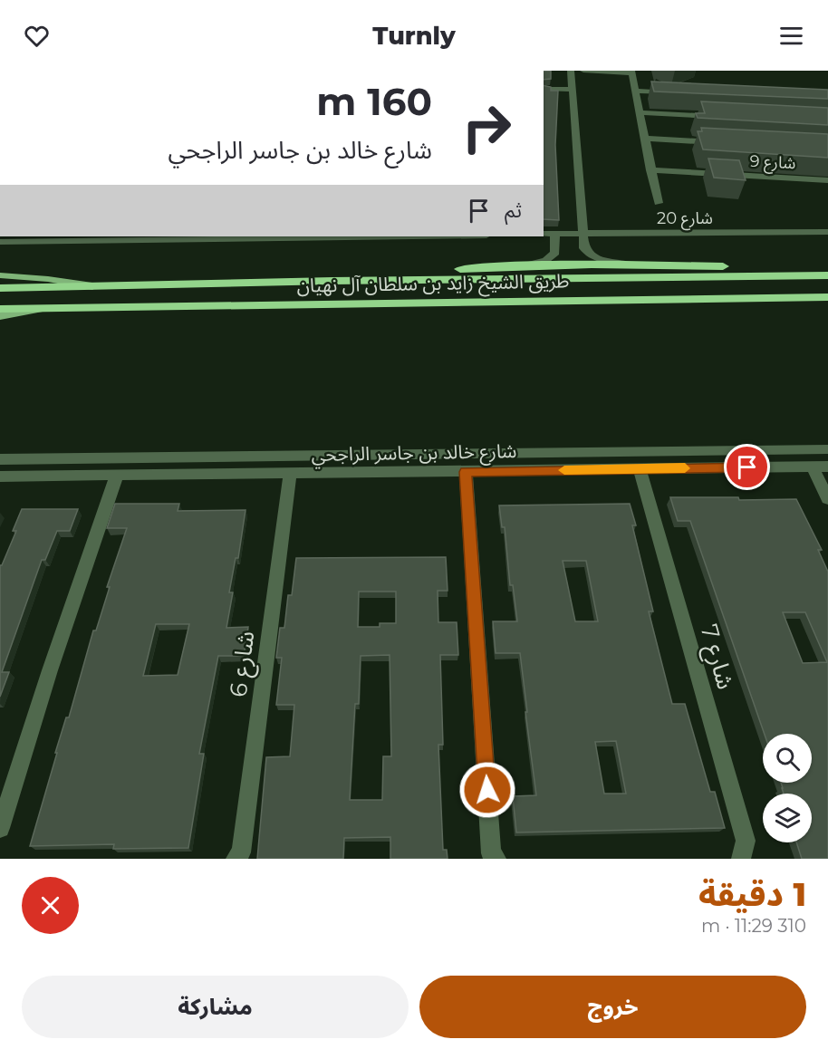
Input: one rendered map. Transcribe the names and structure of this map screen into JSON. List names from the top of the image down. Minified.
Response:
{"streets":{"highway":["طريق الشيخ زايد بن سلطان آل نهيان"],"street":["شارع 9","شارع 20","شارع خالد بن جاسر الراجحي","شارع 7","شارع 6"]},"crossings":[["شارع خالد بن جاسر الراجحي","شارع 7"],["شارع خالد بن جاسر الراجحي","شارع 6"]],"page":{"header":"Turnly","turn":["160 m","شارع خالد بن جاسر الراجحي"],"then":"ثم","heading":["1 دقيقة","310 m · 11:29"],"buttons":["خروج","مشاركة"]}}
